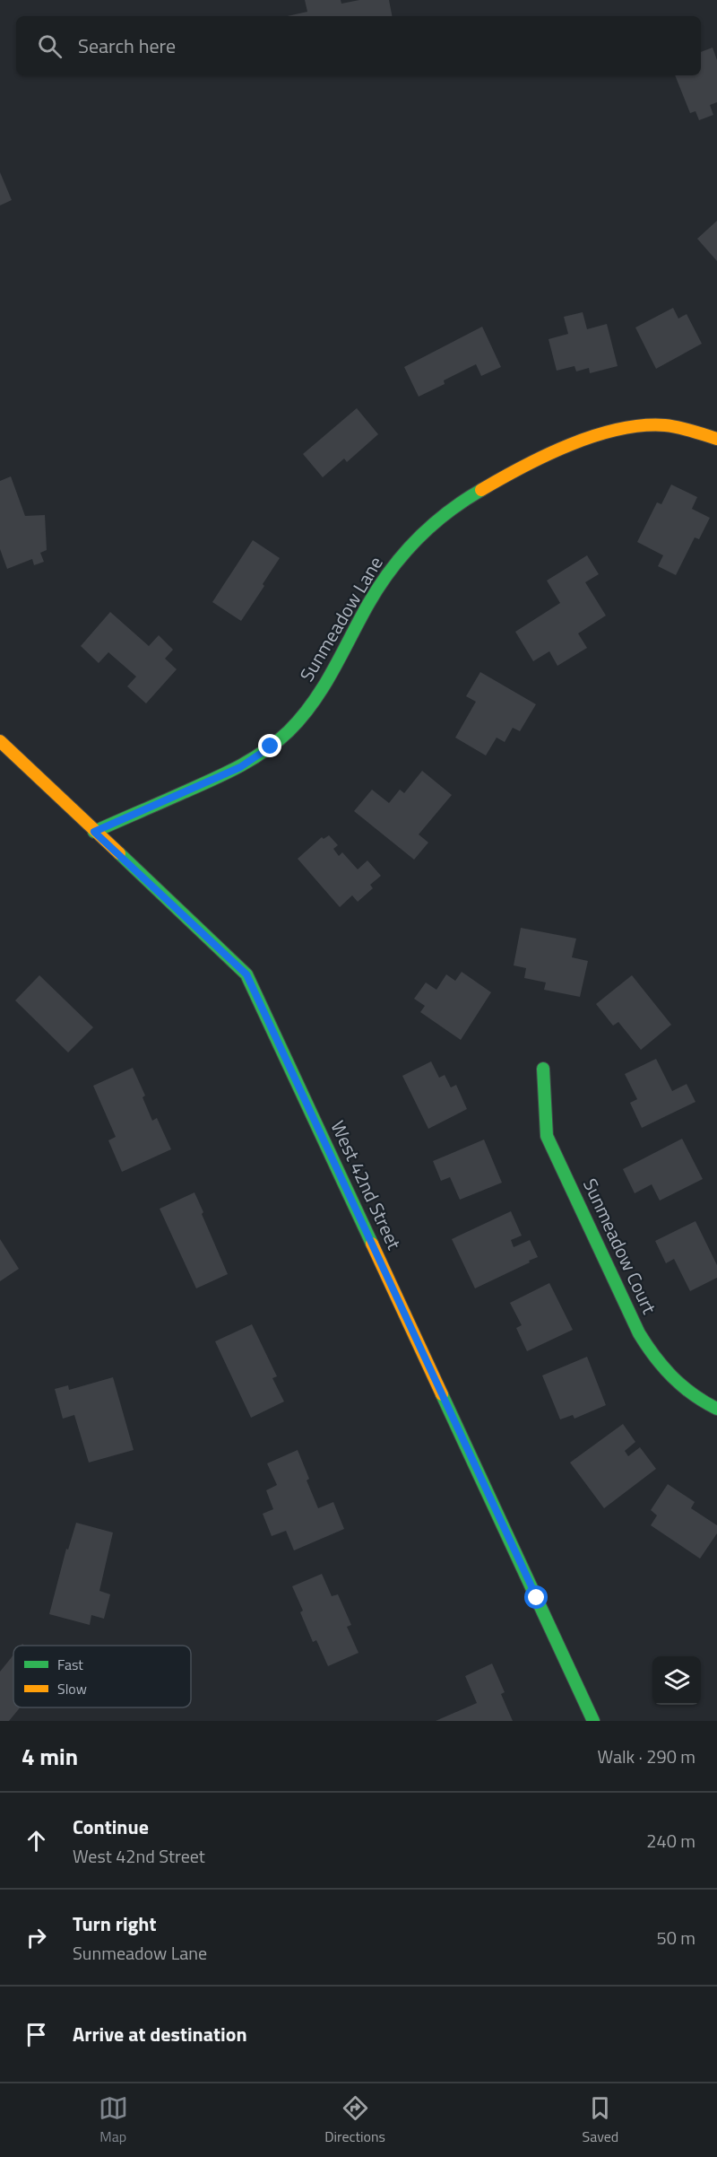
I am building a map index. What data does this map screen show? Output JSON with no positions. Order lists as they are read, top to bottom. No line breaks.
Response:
{"streets":{"street":["Sunmeadow Lane","West 42nd Street","Sunmeadow Court"]},"crossings":[["Sunmeadow Lane","West 42nd Street"]],"legend":["Fast","Slow"],"page":{"search":"Search here","heading":["4 min","Walk · 290 m"],"list":[["Continue","West 42nd Street","240 m"],["Turn right","Sunmeadow Lane","50 m"],"Arrive at destination"],"nav":["Map","Directions","Saved"]}}
